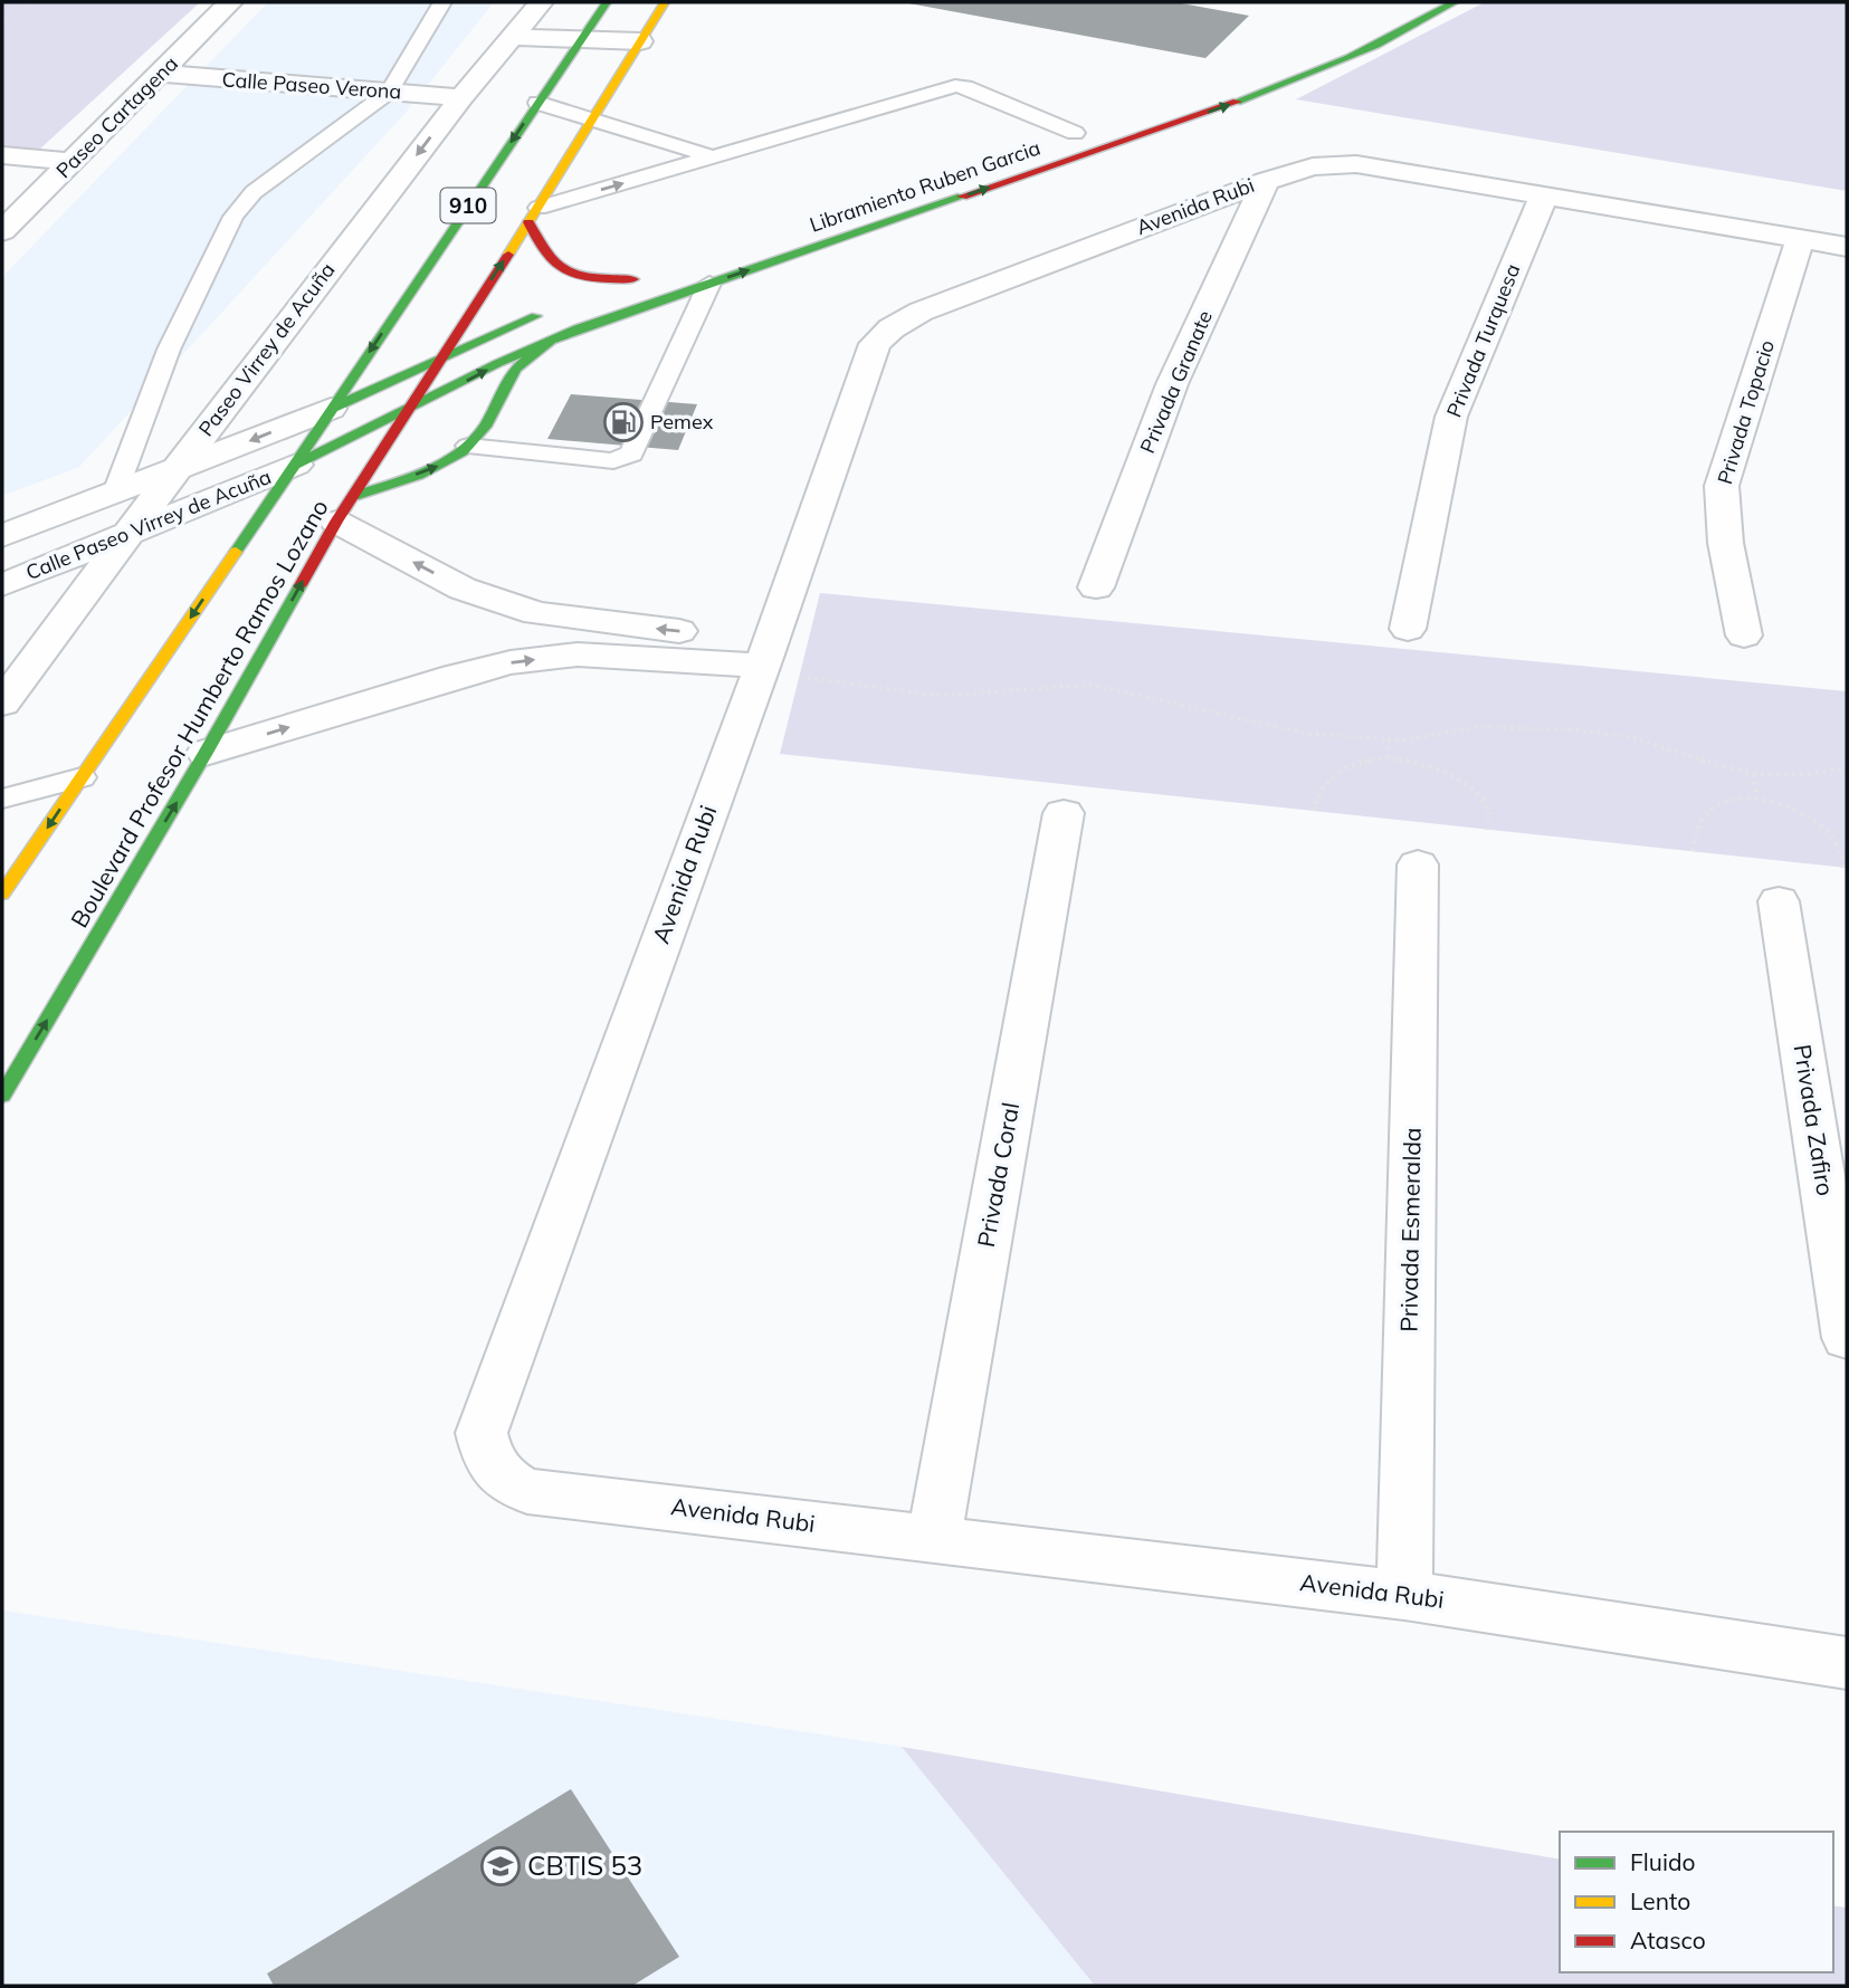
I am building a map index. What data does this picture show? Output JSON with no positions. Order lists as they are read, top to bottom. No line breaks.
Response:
{"streets":{"main road":["Libramiento Ruben Garcia","910","Boulevard Profesor Humberto Ramos Lozano"],"street":["Calle Paseo Verona","Paseo Cartagena","Avenida Rubi","Privada Turquesa","Paseo Virrey de Acuña","Privada Granate","Privada Topacio","Calle Paseo Virrey de Acuña","Privada Zafiro","Privada Coral","Privada Esmeralda"]},"crossings":[["Calle Paseo Verona","Paseo Cartagena"],["Calle Paseo Verona","Paseo Virrey de Acuña"],["Libramiento Ruben Garcia","Calle Paseo Virrey de Acuña"],["Libramiento Ruben Garcia","Boulevard Profesor Humberto Ramos Lozano"],["910","Calle Paseo Virrey de Acuña"],["910","Boulevard Profesor Humberto Ramos Lozano"],["Avenida Rubi","Privada Turquesa"],["Avenida Rubi","Privada Granate"],["Avenida Rubi","Privada Topacio"],["Avenida Rubi","Privada Coral"],["Avenida Rubi","Privada Esmeralda"],["Paseo Virrey de Acuña","Calle Paseo Virrey de Acuña"],["Calle Paseo Virrey de Acuña","Boulevard Profesor Humberto Ramos Lozano"]],"one_way":["Libramiento Ruben Garcia","Paseo Virrey de Acuña"],"places":{"fuel station":["Pemex"],"school or university":["CBTIS 53"]},"legend":["Fluido","Lento","Atasco"]}
